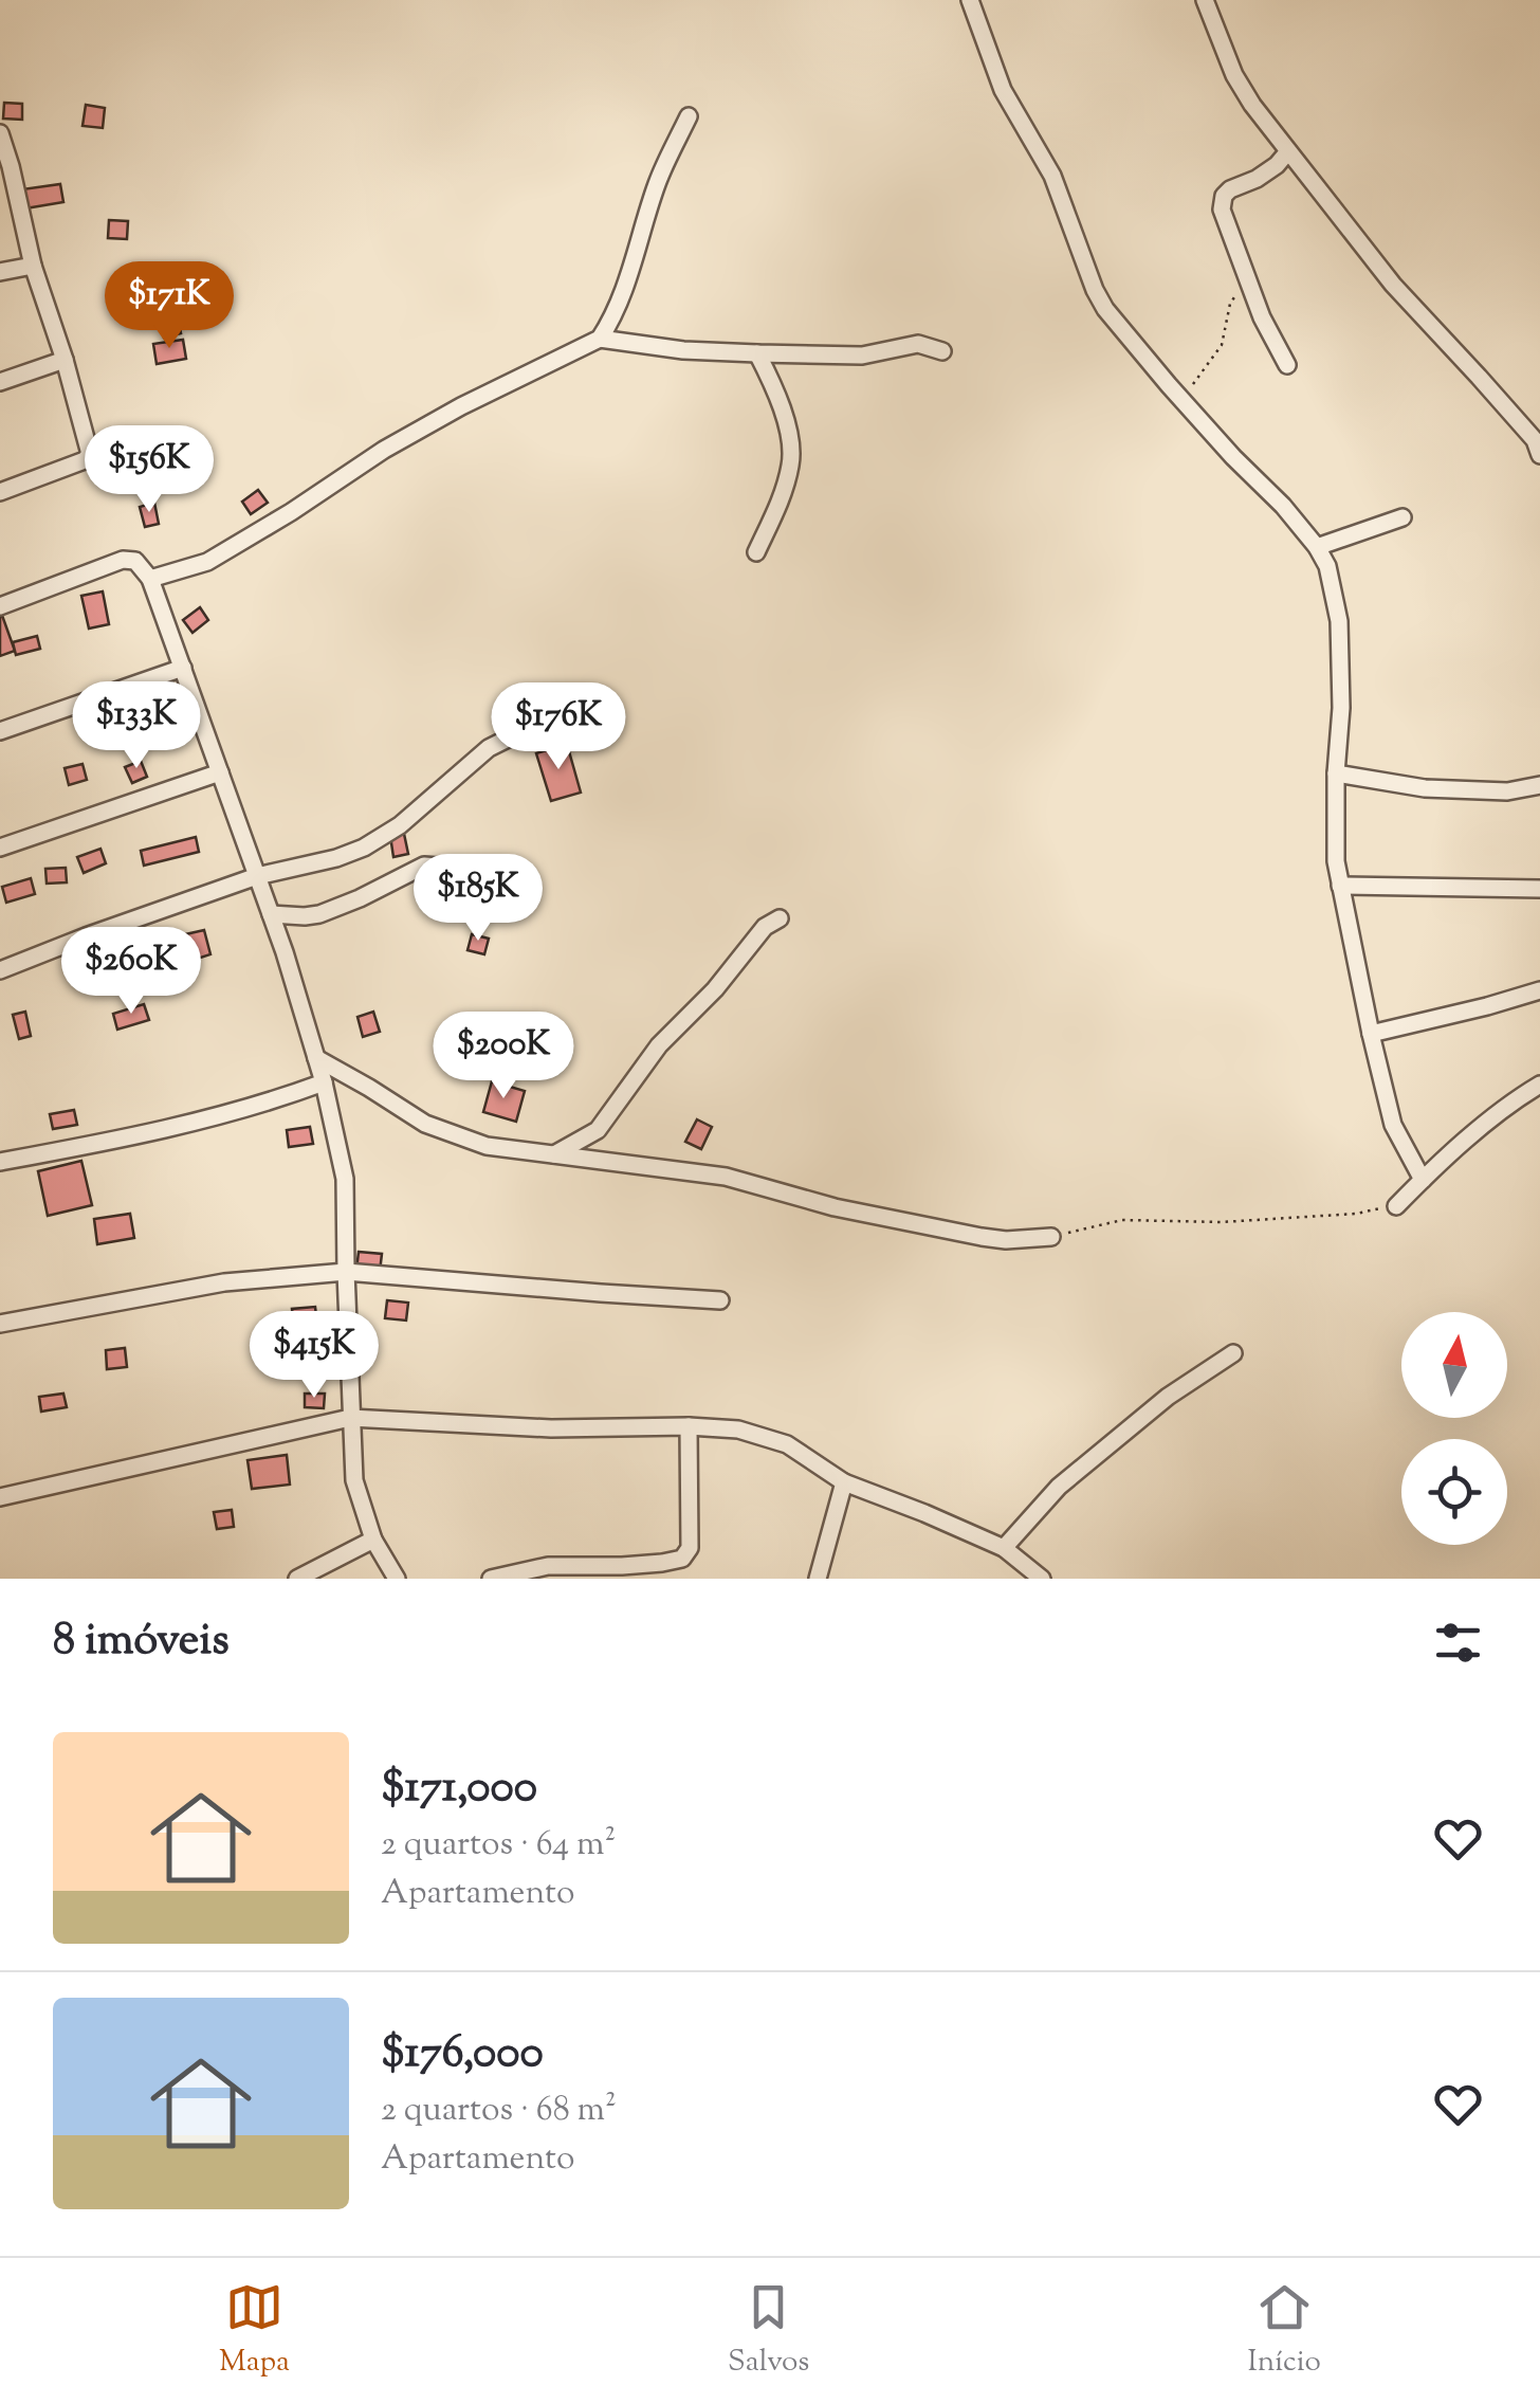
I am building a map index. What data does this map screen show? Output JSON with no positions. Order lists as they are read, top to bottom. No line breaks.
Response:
{"north":"top","page":{"price":["$171K","$156K","$133K","$176K","$185K","$260K","$200K","$415K"],"heading":"8 imóveis","list":[{"name":"$171,000","note":"2 quartos · 64 m² · Apartamento"},{"name":"$176,000","note":"2 quartos · 68 m² · Apartamento"}],"tabs":["Mapa","Salvos","Início"]}}
